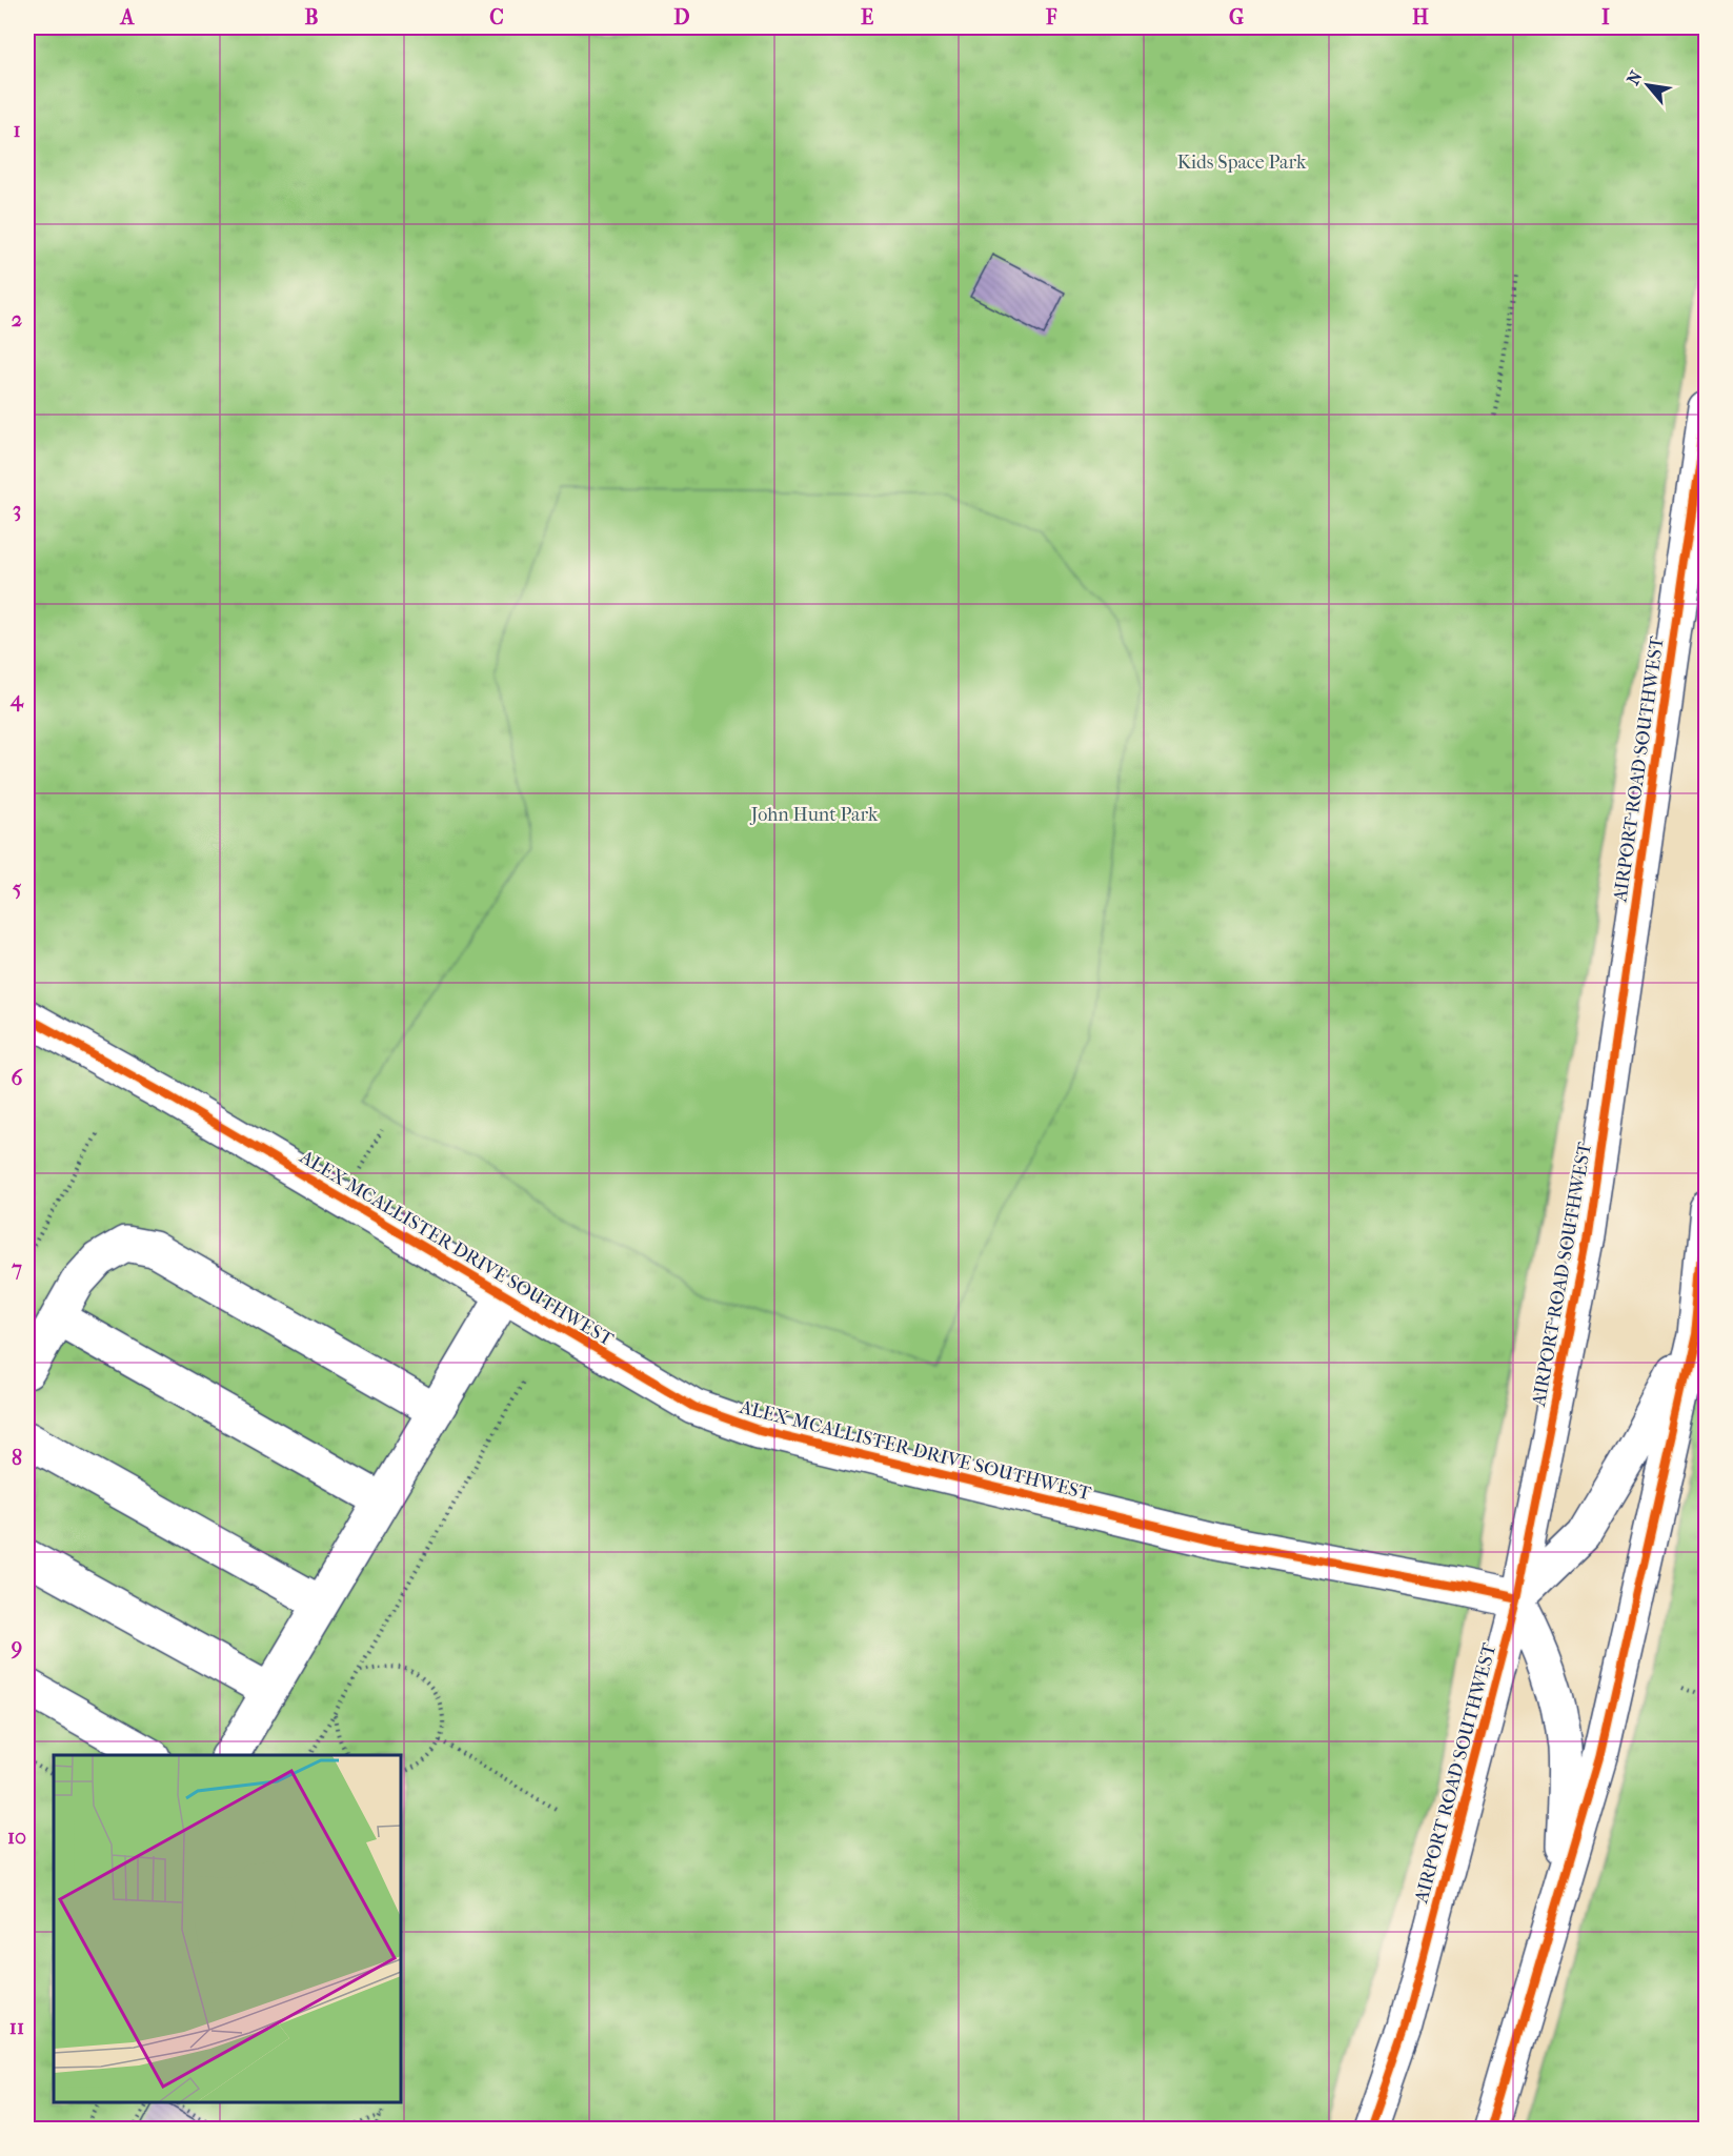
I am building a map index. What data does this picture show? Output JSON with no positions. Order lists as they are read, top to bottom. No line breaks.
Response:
{"streets":{"street":["AIRPORT ROAD SOUTHWEST","ALEX MCALLISTER DRIVE SOUTHWEST"]},"crossings":[["AIRPORT ROAD SOUTHWEST","ALEX MCALLISTER DRIVE SOUTHWEST"]],"parks":["Kids Space Park","John Hunt Park"],"north":"top left","grid":{"columns":["A","B","C","D","E","F","G","H","I"],"rows":["1","2","3","4","5","6","7","8","9","10","11"]}}
